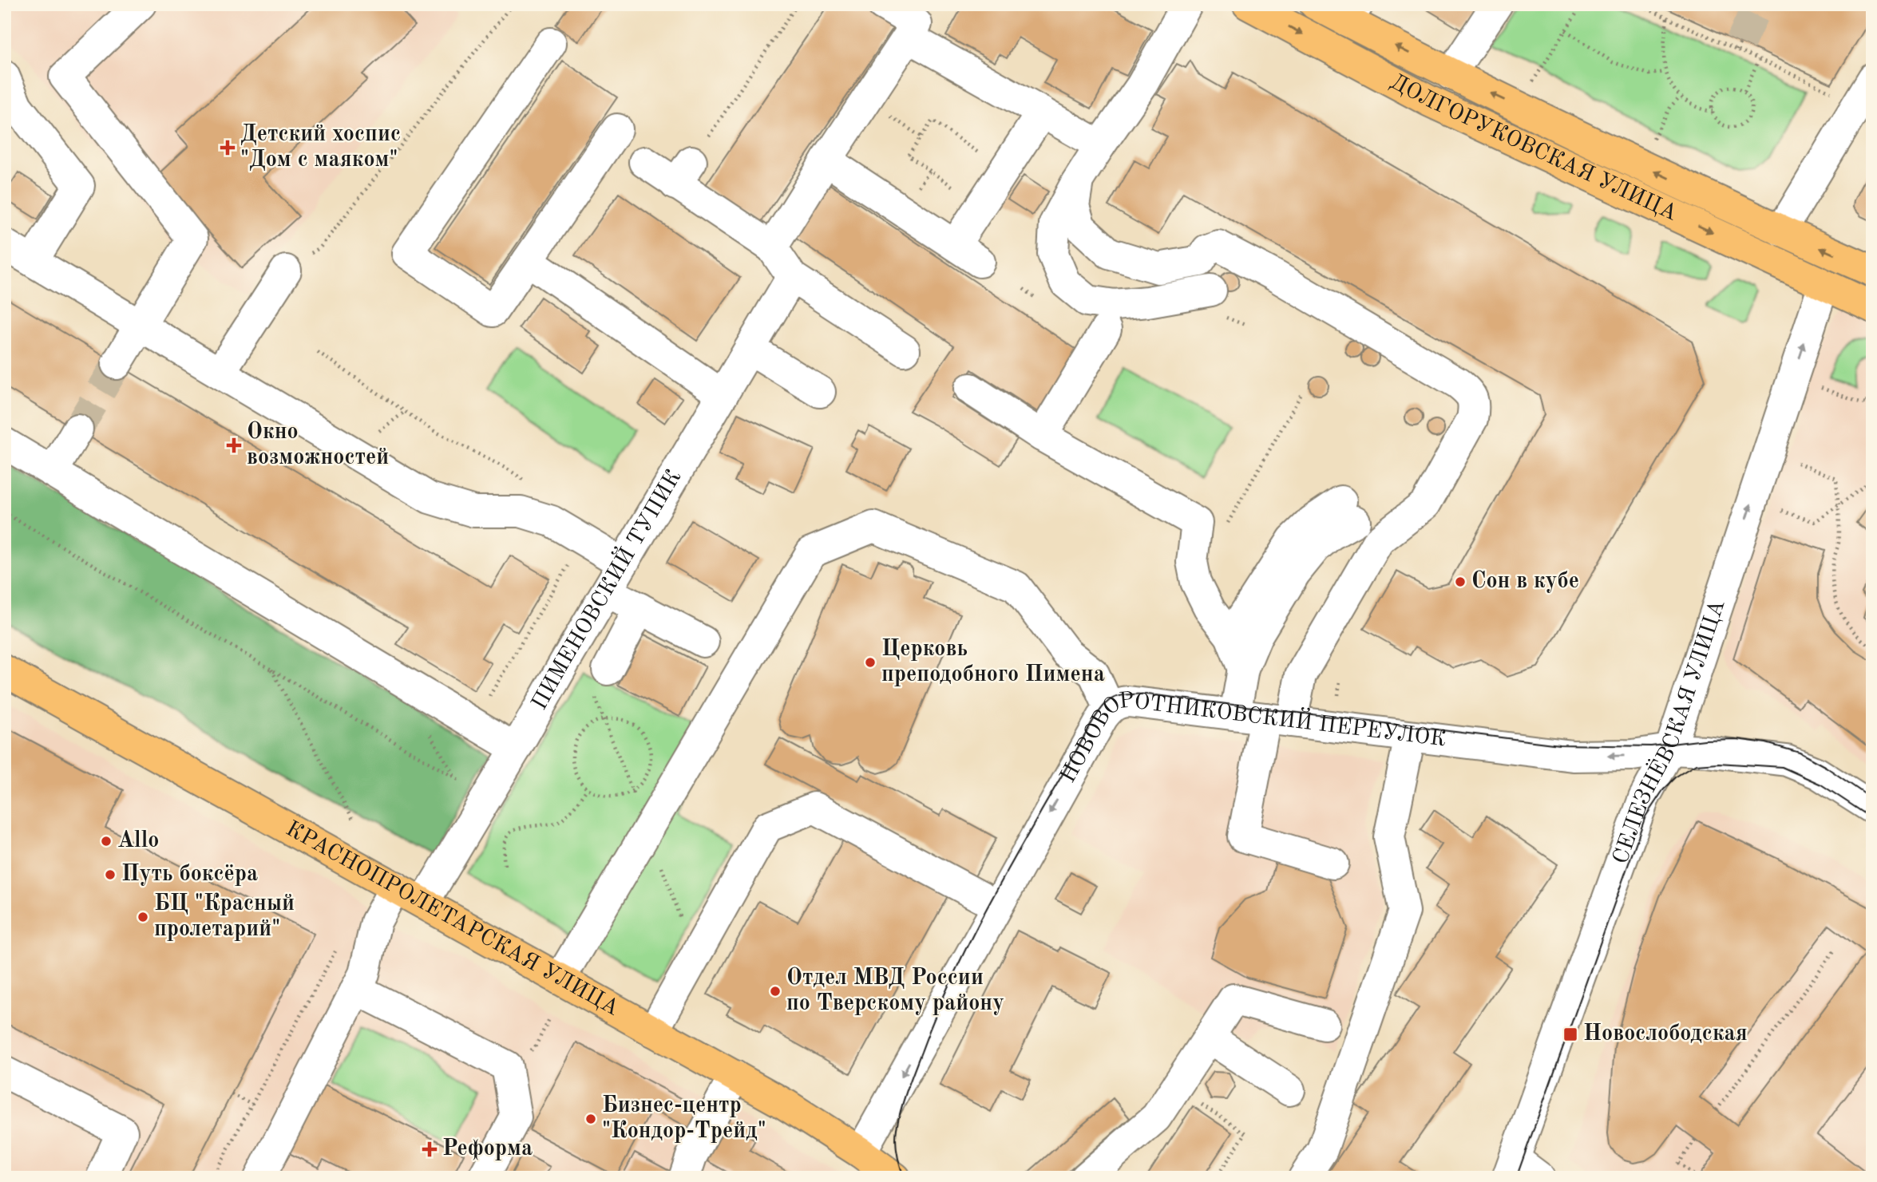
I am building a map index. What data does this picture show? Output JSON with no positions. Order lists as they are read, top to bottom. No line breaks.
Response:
{"streets":{"main road":["ДОЛГОРУКОВСКАЯ УЛИЦА","КРАСНОПРОЛЕТАРСКАЯ УЛИЦА"],"street":["ПИМЕНОВСКИЙ ТУПИК","СЕЛЕЗНЁВСКАЯ УЛИЦА","НОВОВОРОТНИКОВСКИЙ ПЕРЕУЛОК"]},"crossings":[["ДОЛГОРУКОВСКАЯ УЛИЦА","СЕЛЕЗНЁВСКАЯ УЛИЦА"],["ПИМЕНОВСКИЙ ТУПИК","КРАСНОПРОЛЕТАРСКАЯ УЛИЦА"],["СЕЛЕЗНЁВСКАЯ УЛИЦА","НОВОВОРОТНИКОВСКИЙ ПЕРЕУЛОК"],["НОВОВОРОТНИКОВСКИЙ ПЕРЕУЛОК","КРАСНОПРОЛЕТАРСКАЯ УЛИЦА"]],"one_way":["СЕЛЕЗНЁВСКАЯ УЛИЦА","НОВОВОРОТНИКОВСКИЙ ПЕРЕУЛОК"],"places":{"health":["Детский хоспис \"Дом с маяком\"","Окно возможностей","Реформа"],"other":["Сон в кубе","Церковь преподобного Пимена","Allo","Путь боксёра","БЦ \"Красный пролетарий\"","Отдел МВД России по Тверскому району","Бизнес-центр \"Кондор-Трейд\""],"transit":["Новослободская"]}}
